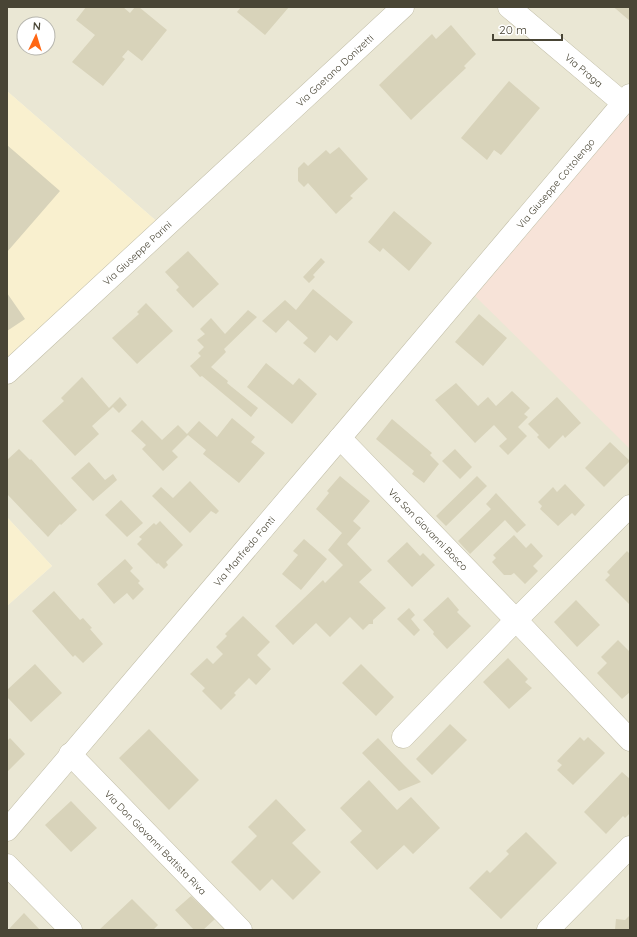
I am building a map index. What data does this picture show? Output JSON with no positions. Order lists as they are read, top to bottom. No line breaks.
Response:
{"streets":{"street":["Via Gaetano Donizetti","Via Praga","Via Giuseppe Cottolengo","Via Giuseppe Parini","Via San Giovanni Bosco","Via Manfredo Fanti","Via Don Giovanni Battista Riva"]},"crossings":[["Via Gaetano Donizetti","Via Giuseppe Parini"],["Via Praga","Via Giuseppe Cottolengo"],["Via Giuseppe Cottolengo","Via Manfredo Fanti"],["Via San Giovanni Bosco","Via Manfredo Fanti"],["Via Manfredo Fanti","Via Don Giovanni Battista Riva"]],"scale_bar":"20 m","north":"top"}
